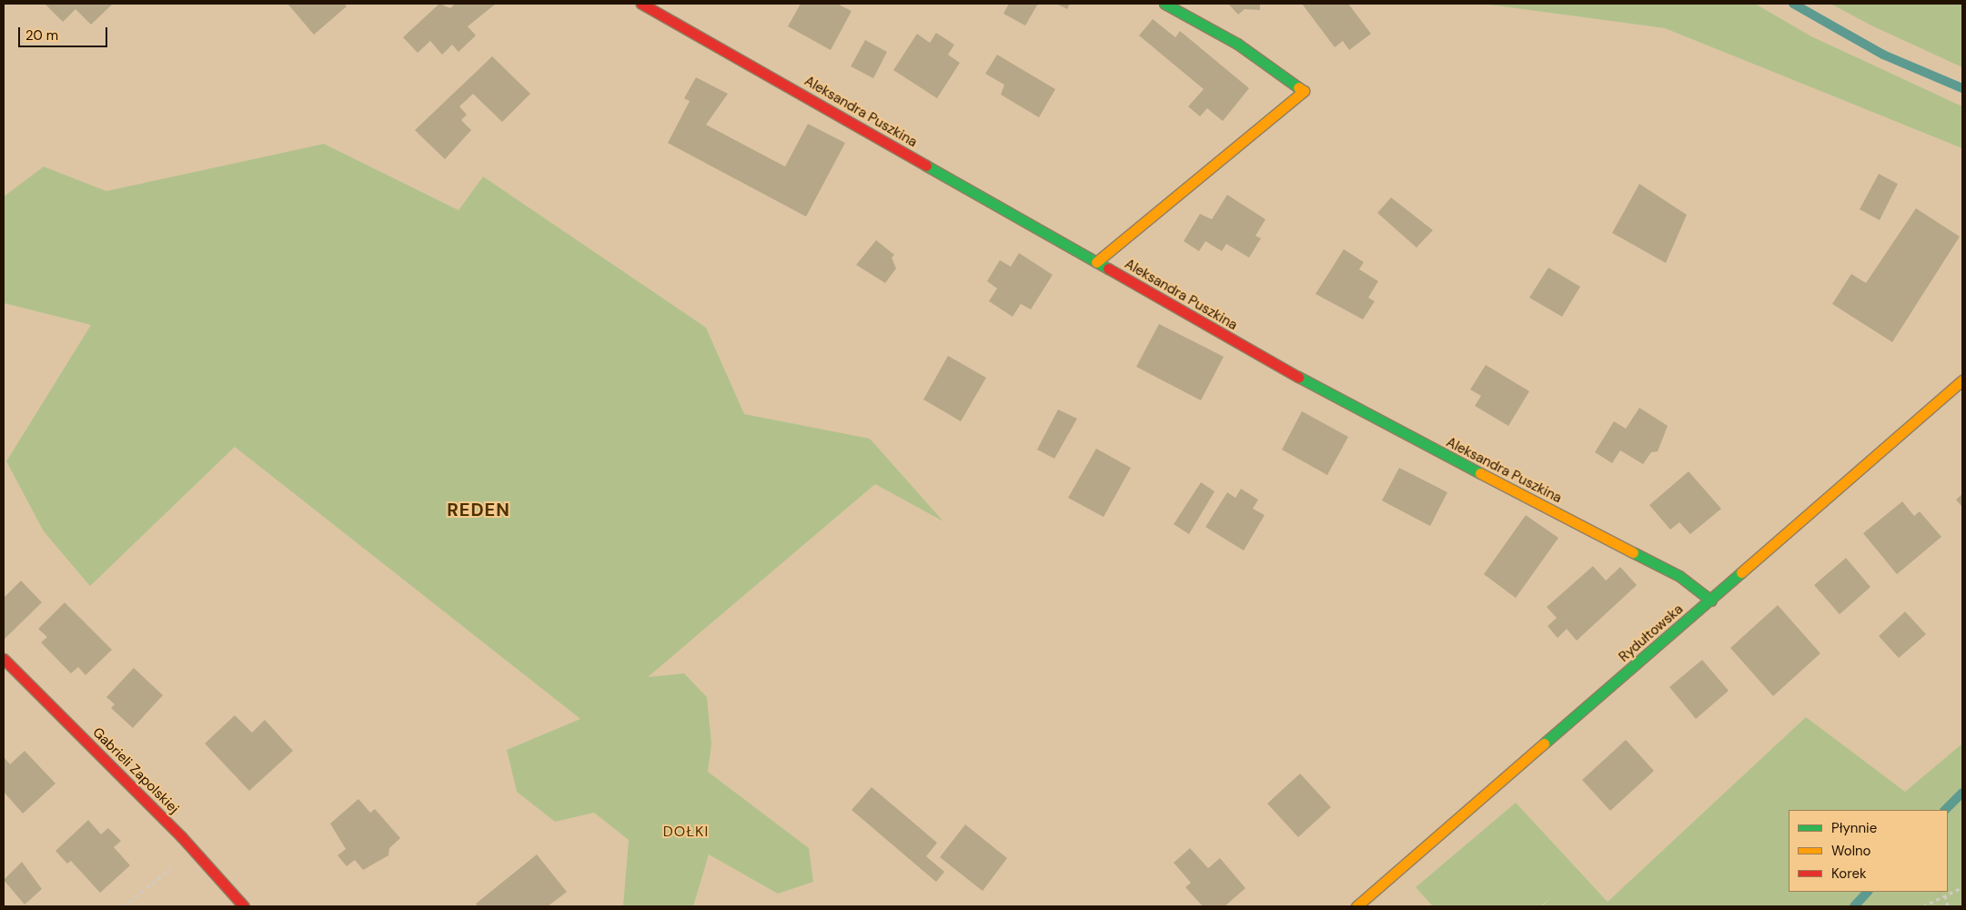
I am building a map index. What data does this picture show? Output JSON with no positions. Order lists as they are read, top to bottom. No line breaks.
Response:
{"streets":{"street":["Aleksandra Puszkina","Rydułtowska","Gabrieli Zapolskiej"]},"crossings":[["Aleksandra Puszkina","Rydułtowska"]],"districts":["REDEN","DOŁKI"],"legend":["Płynnie","Wolno","Korek"],"scale_bar":"20 m"}
